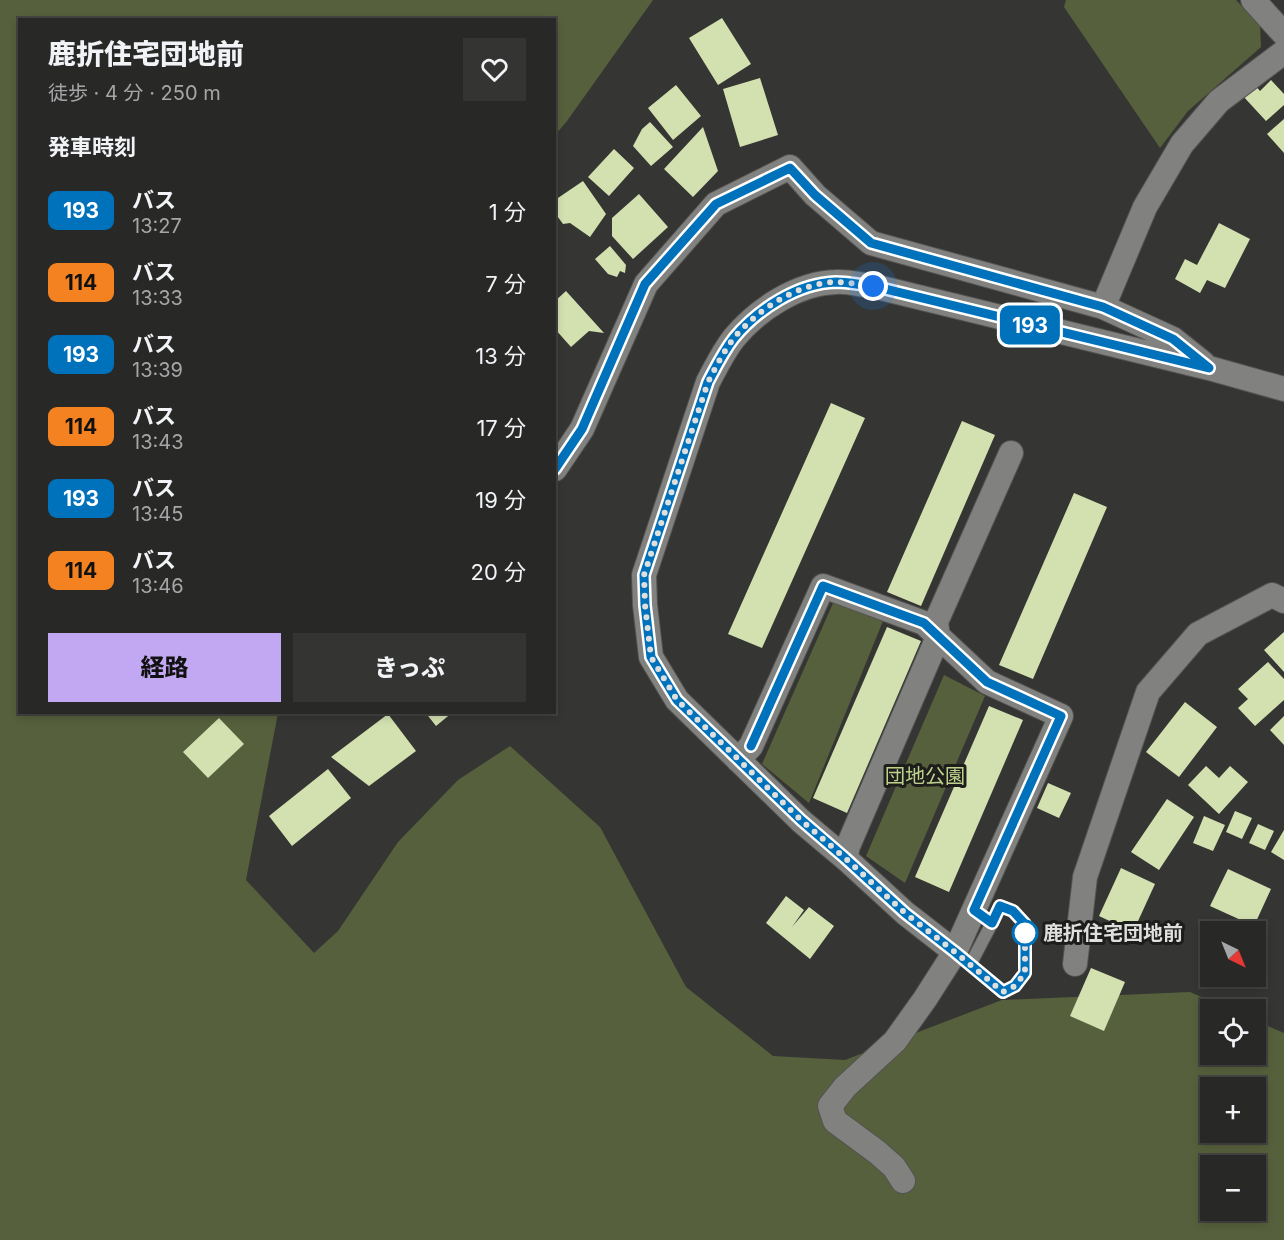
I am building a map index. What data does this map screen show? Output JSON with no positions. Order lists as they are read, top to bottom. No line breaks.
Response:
{"parks":["団地公園"],"places":["鹿折住宅団地前"],"lines":["bus line 193"],"north":"bottom right","page":{"on_map":"193","heading":[["鹿折住宅団地前","徒歩 · 4 分 · 250 m"],"発車時刻"],"list":[{"mark":"193","name":"バス","note":"13:27","value":"1 分"},{"mark":"114","name":"バス","note":"13:33","value":"7 分"},{"mark":"193","name":"バス","note":"13:39","value":"13 分"},{"mark":"114","name":"バス","note":"13:43","value":"17 分"},{"mark":"193","name":"バス","note":"13:45","value":"19 分"},{"mark":"114","name":"バス","note":"13:46","value":"20 分"}],"buttons":["経路","きっぷ"],"map_buttons":["+","−"]}}
